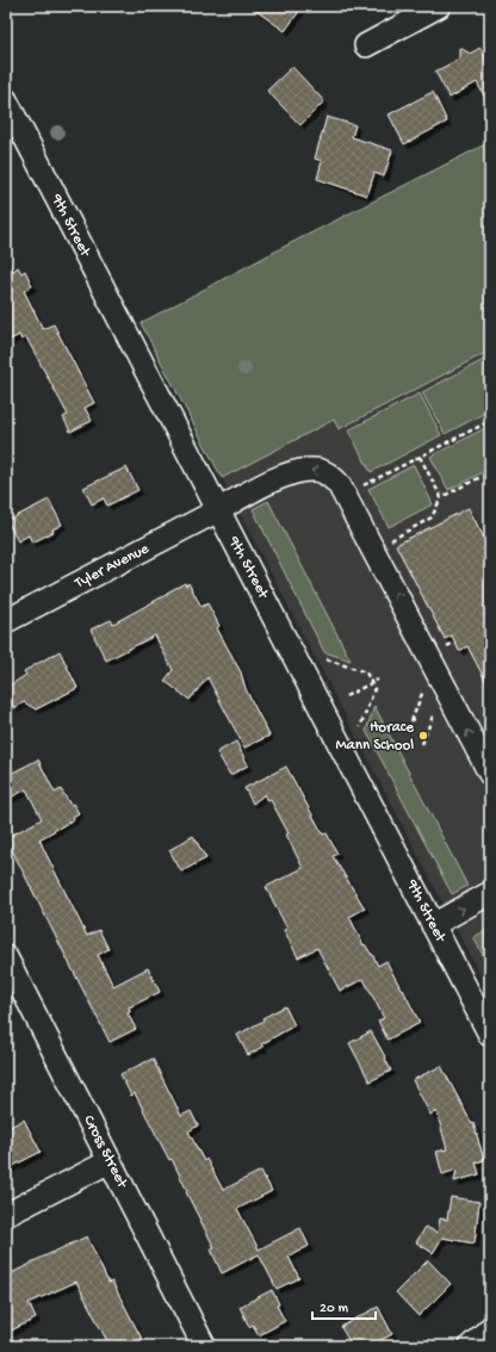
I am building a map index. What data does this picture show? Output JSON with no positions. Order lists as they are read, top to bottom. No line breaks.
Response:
{"streets":{"street":["9th Street","Tyler Avenue","Cross Street"]},"crossings":[["9th Street","Tyler Avenue"]],"one_way":["Tyler Avenue"],"places":["Horace Mann School"],"scale_bar":"20 m"}
